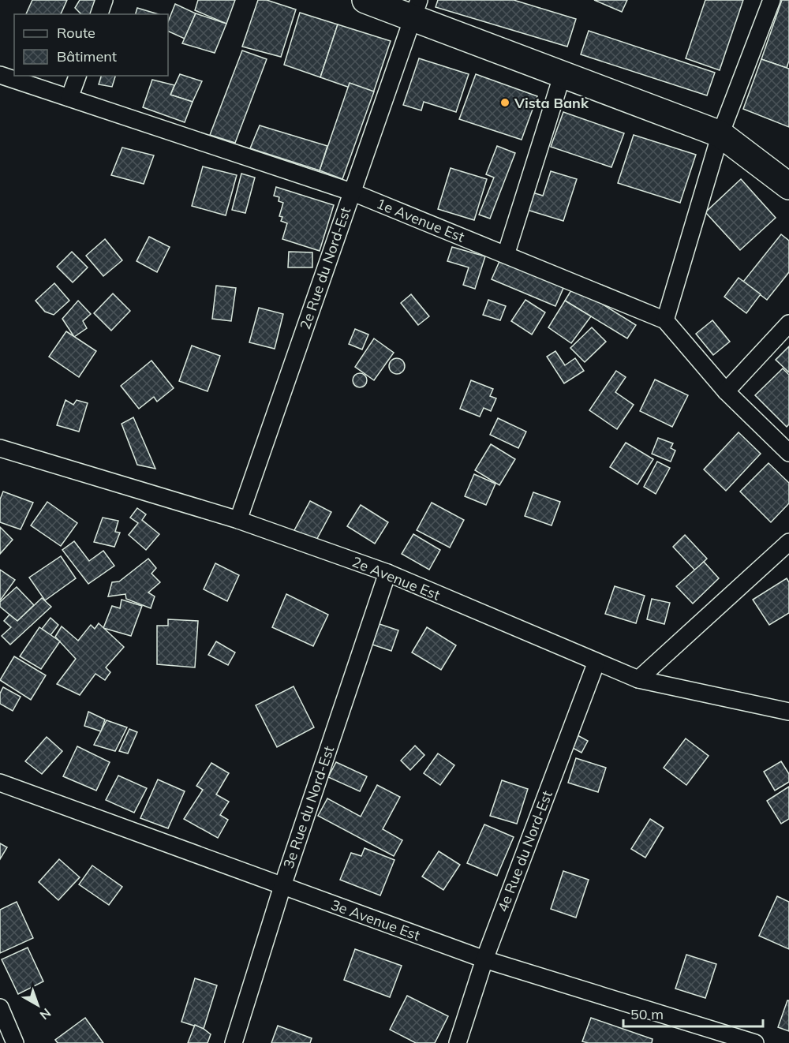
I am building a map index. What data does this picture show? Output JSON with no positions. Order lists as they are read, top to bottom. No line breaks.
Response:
{"streets":{"street":["1e Avenue Est","2e Rue du Nord-Est","2e Avenue Est","3e Rue du Nord-Est","4e Rue du Nord-Est","3e Avenue Est"]},"crossings":[["1e Avenue Est","2e Rue du Nord-Est"],["2e Rue du Nord-Est","2e Avenue Est"],["2e Avenue Est","3e Rue du Nord-Est"],["2e Avenue Est","4e Rue du Nord-Est"],["3e Rue du Nord-Est","3e Avenue Est"],["4e Rue du Nord-Est","3e Avenue Est"]],"places":["Vista Bank"],"legend":["Route","Bâtiment"],"scale_bar":"50 m","north":"bottom right"}
